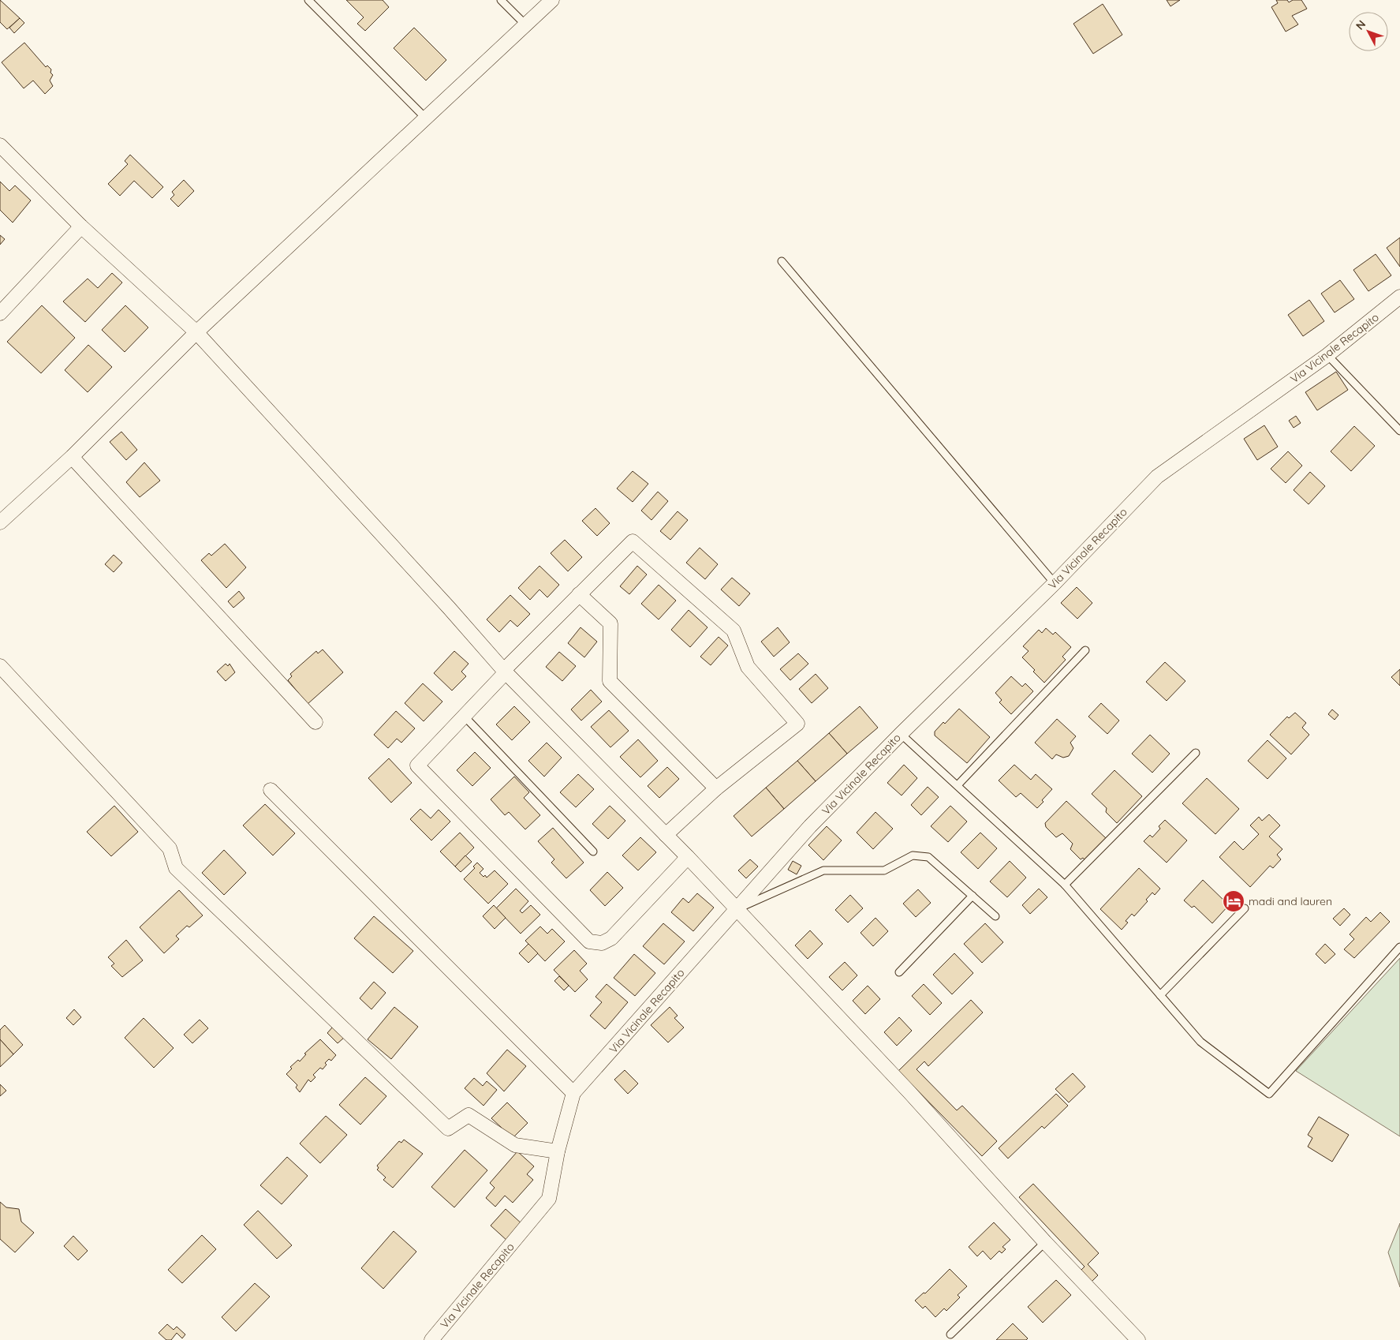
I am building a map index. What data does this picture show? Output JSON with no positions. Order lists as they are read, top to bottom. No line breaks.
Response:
{"streets":{"street":["Via Vicinale Recapito"]},"places":{"hotel":["madi and lauren"]},"north":"top left"}
